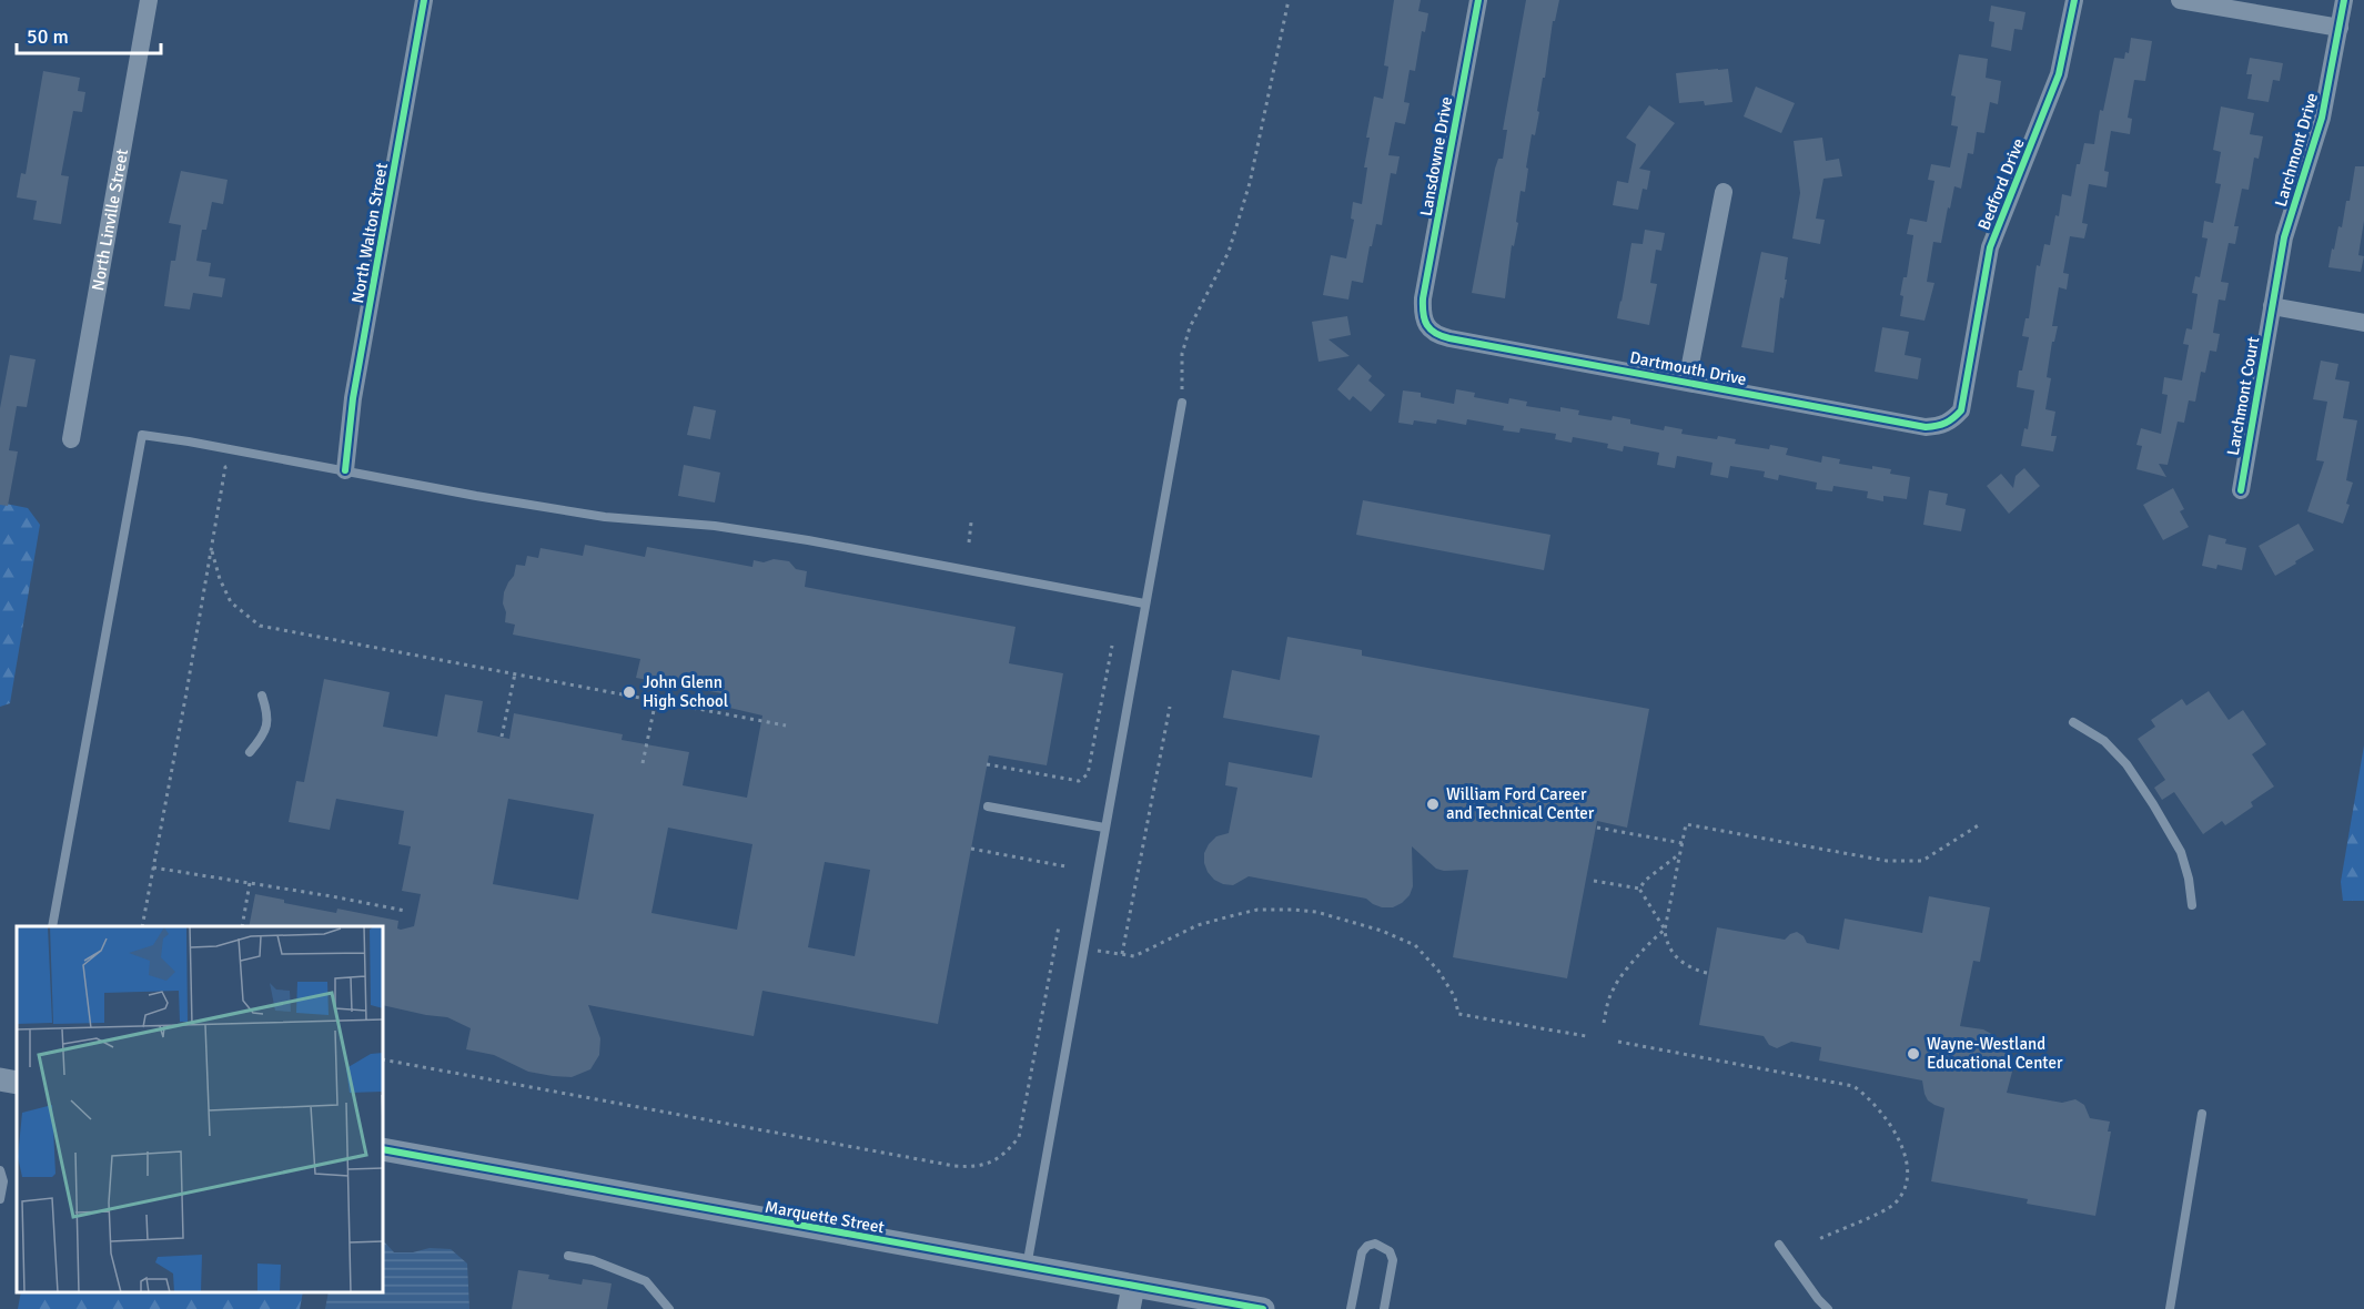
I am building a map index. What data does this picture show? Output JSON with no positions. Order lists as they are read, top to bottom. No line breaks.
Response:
{"streets":{"street":["Larchmont Drive","Lansdowne Drive","Bedford Drive","North Linville Street","North Walton Street","Dartmouth Drive","Larchmont Court","Marquette Street"]},"crossings":[["Larchmont Drive","Larchmont Court"],["Lansdowne Drive","Dartmouth Drive"],["Bedford Drive","Dartmouth Drive"]],"places":["John Glenn High School","William Ford Career and Technical Center","Wayne-Westland Educational Center"],"scale_bar":"50 m"}
